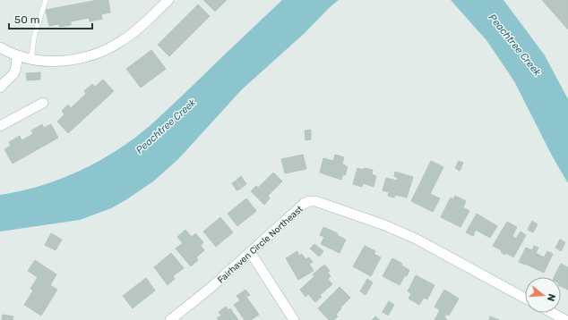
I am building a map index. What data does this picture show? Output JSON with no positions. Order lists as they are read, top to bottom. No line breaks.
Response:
{"streets":{"street":["Fairhaven Circle Northeast"]},"water":["Peachtree Creek"],"scale_bar":"50 m","north":"right"}
